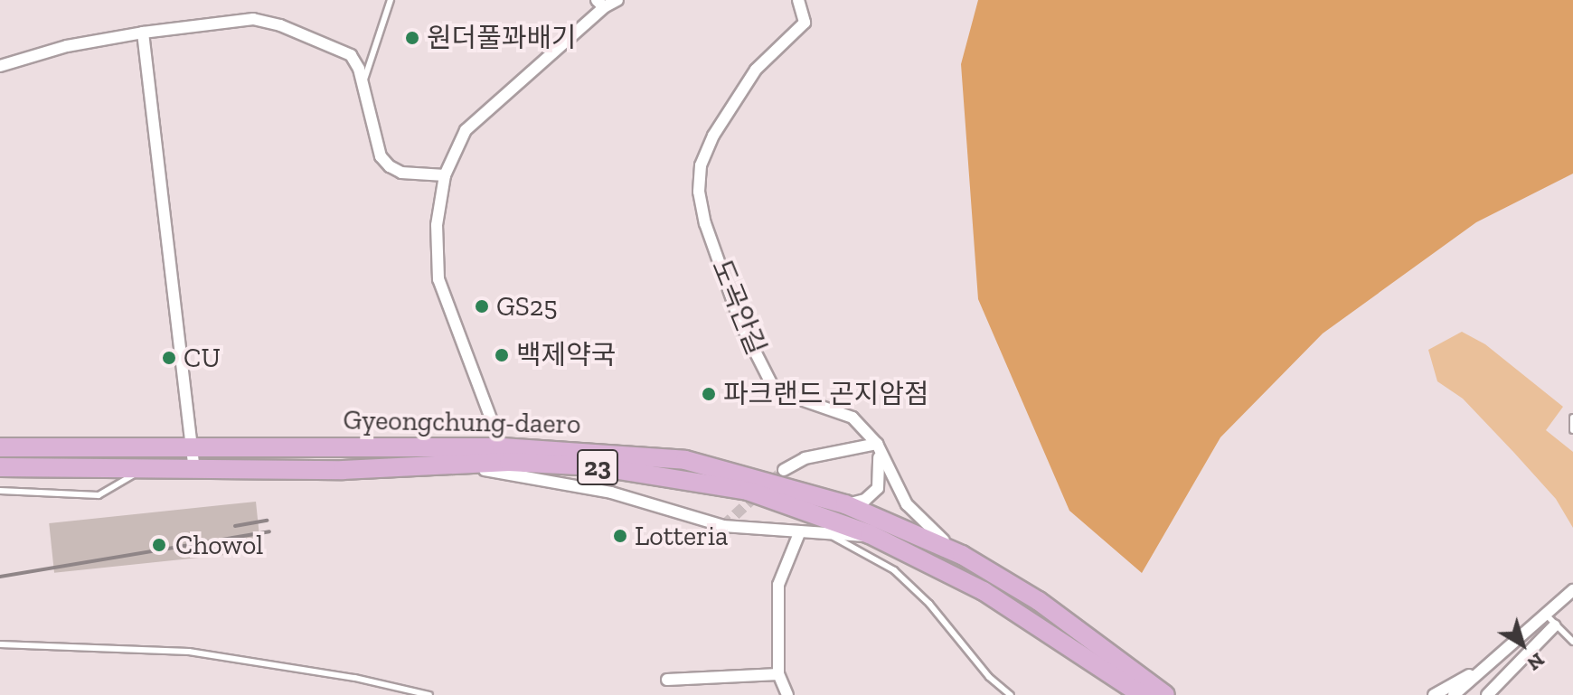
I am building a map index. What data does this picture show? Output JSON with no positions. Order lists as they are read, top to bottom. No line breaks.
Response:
{"streets":{"main road":["Gyeongchung-daero","23"],"street":["도곡안길"]},"crossings":[["도곡안길","Gyeongchung-daero"]],"places":["원더풀꽈배기","GS25","백제약국","CU","파크랜드 곤지암점","Lotteria","Chowol"],"north":"bottom right"}
